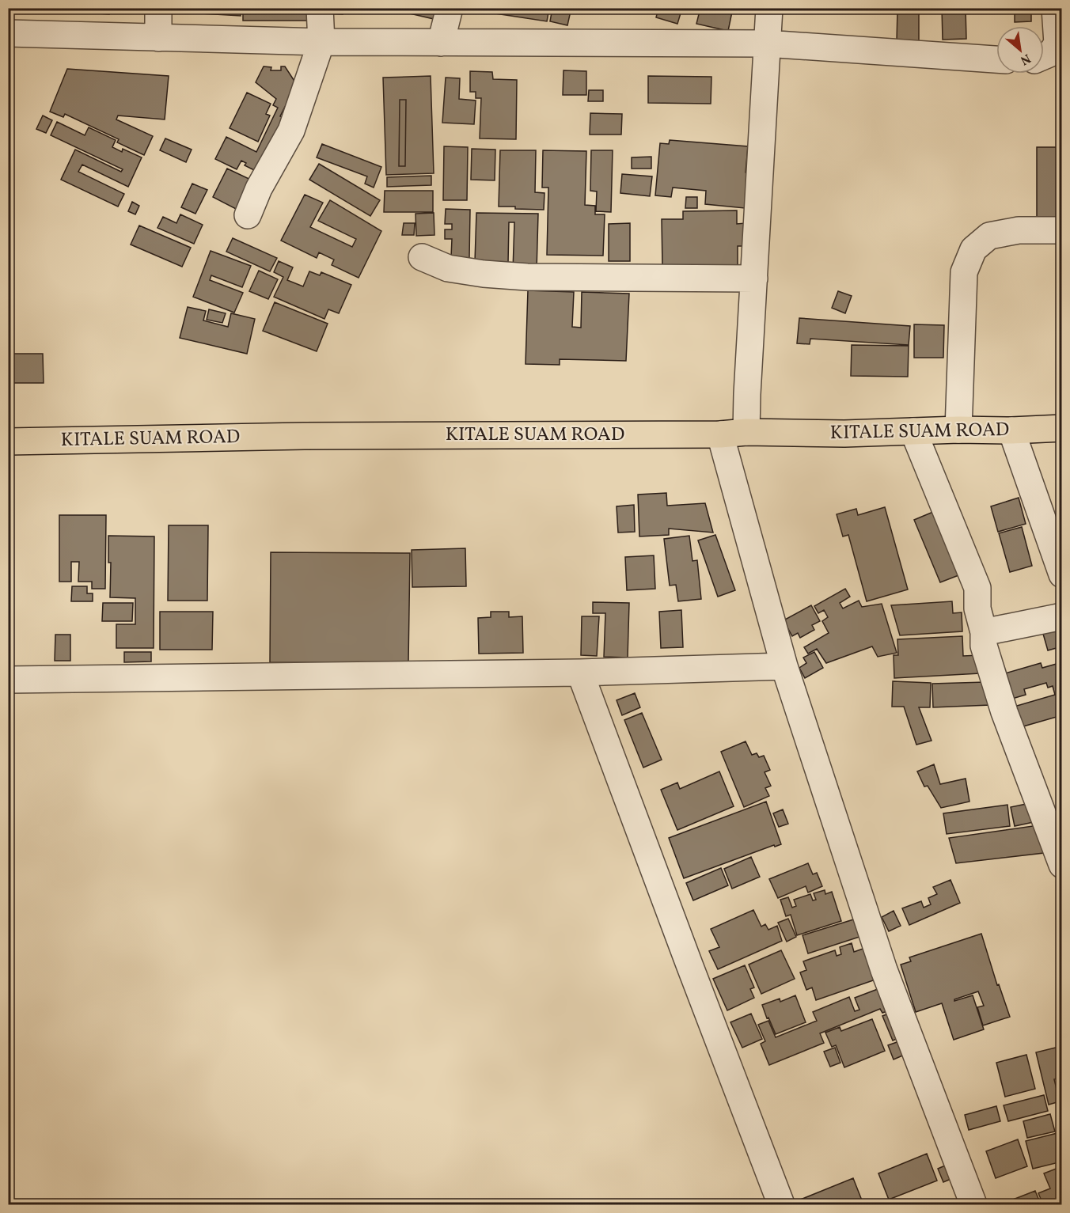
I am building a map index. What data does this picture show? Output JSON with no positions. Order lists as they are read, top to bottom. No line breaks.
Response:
{"streets":{"highway":["KITALE SUAM ROAD"]},"north":"bottom right"}
